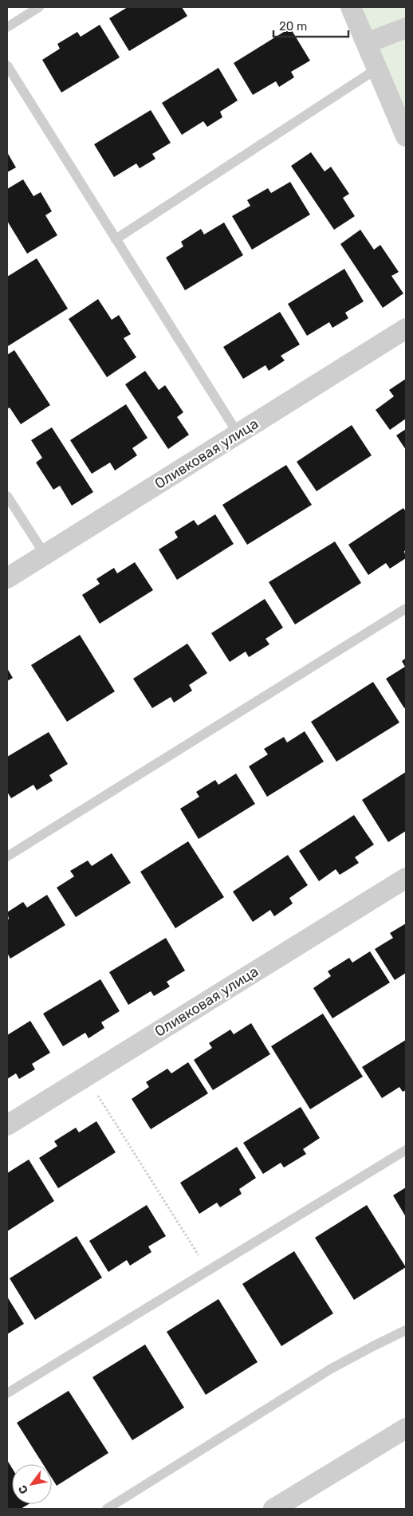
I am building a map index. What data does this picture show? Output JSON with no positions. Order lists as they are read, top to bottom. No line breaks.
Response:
{"streets":{"street":["Оливковая улица"]},"scale_bar":"20 m","north":"bottom left"}
